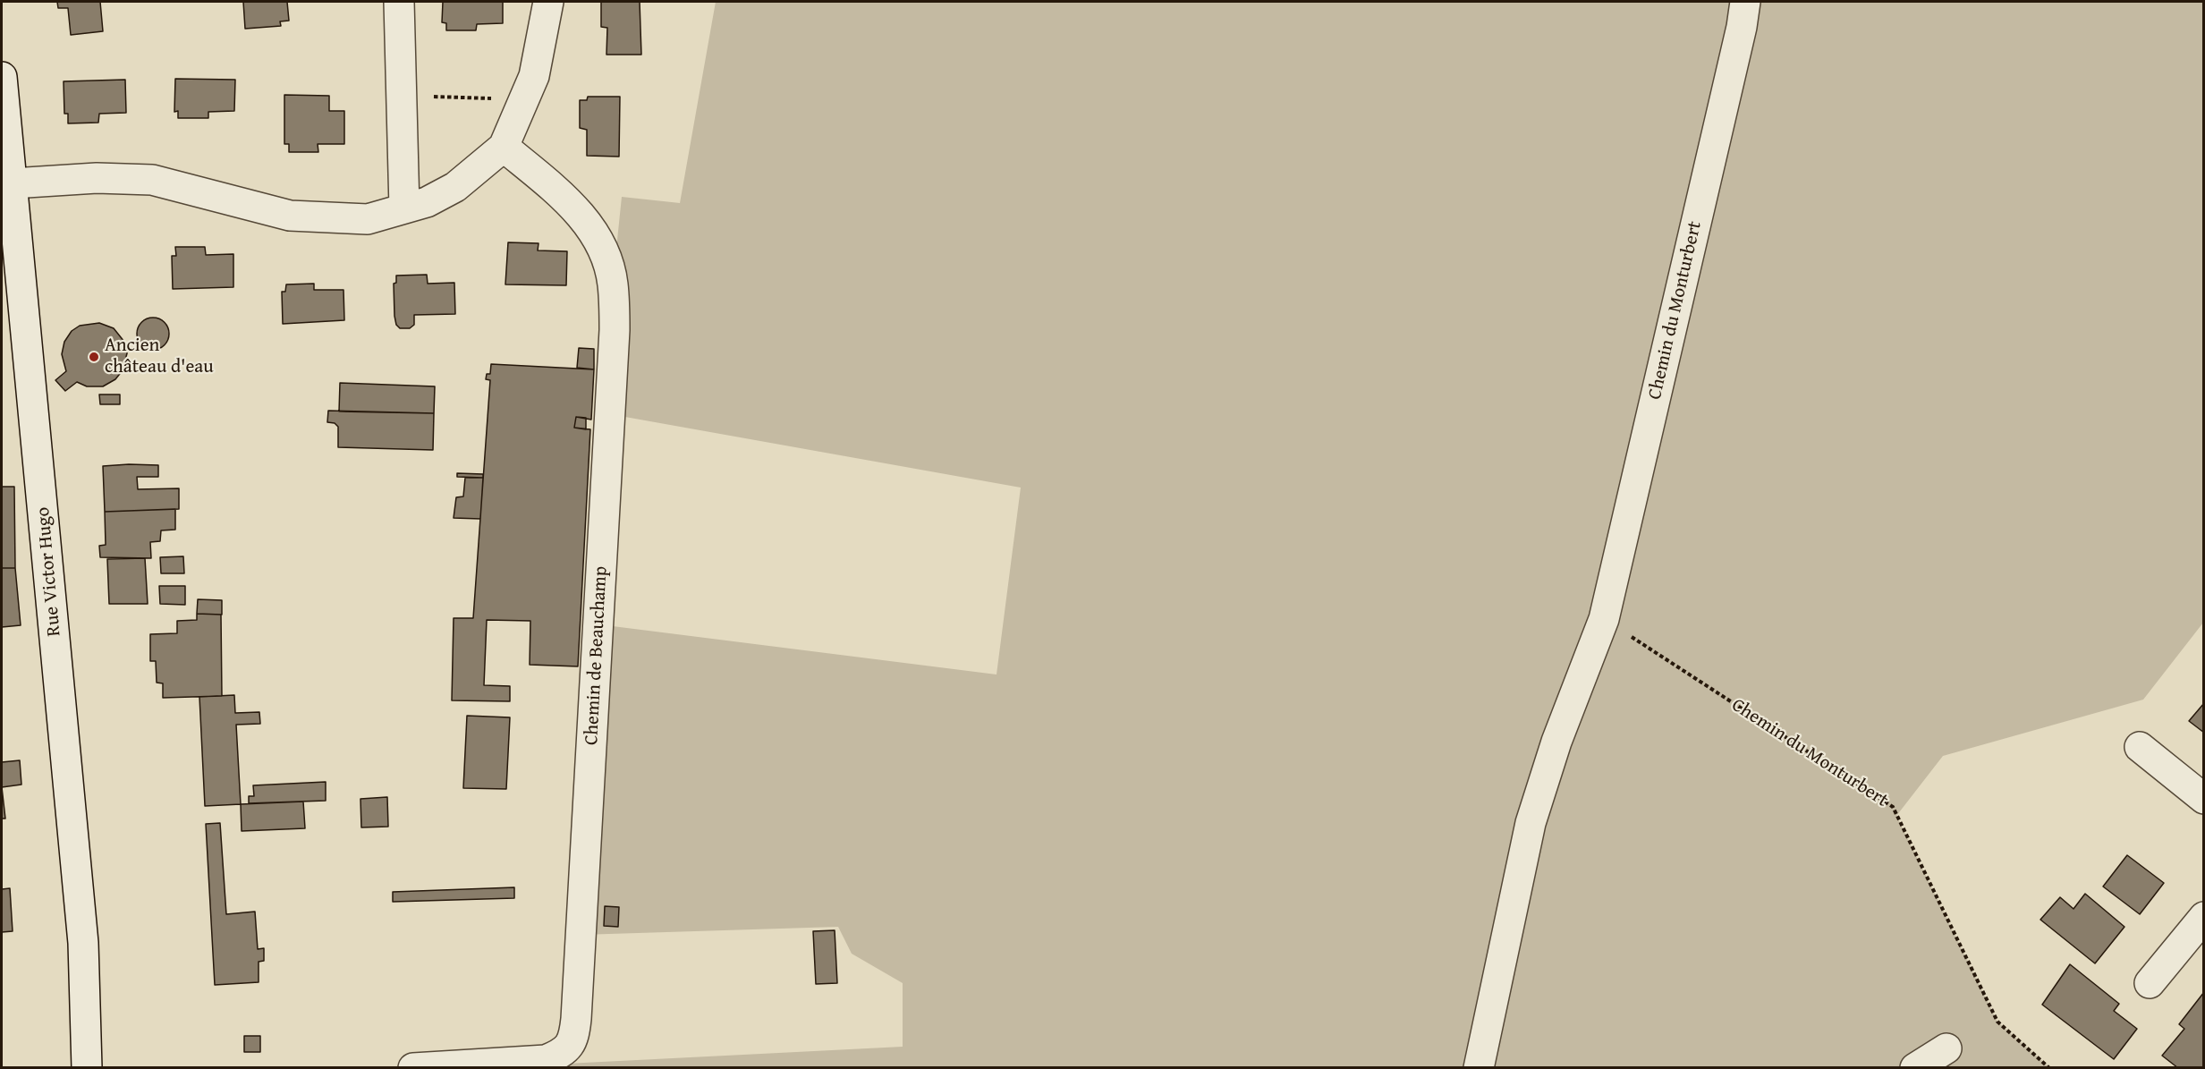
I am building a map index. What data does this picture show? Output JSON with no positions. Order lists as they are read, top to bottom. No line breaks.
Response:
{"streets":{"street":["Chemin du Monturbert","Rue Victor Hugo","Chemin de Beauchamp"]},"places":["Ancien château d'eau"]}
